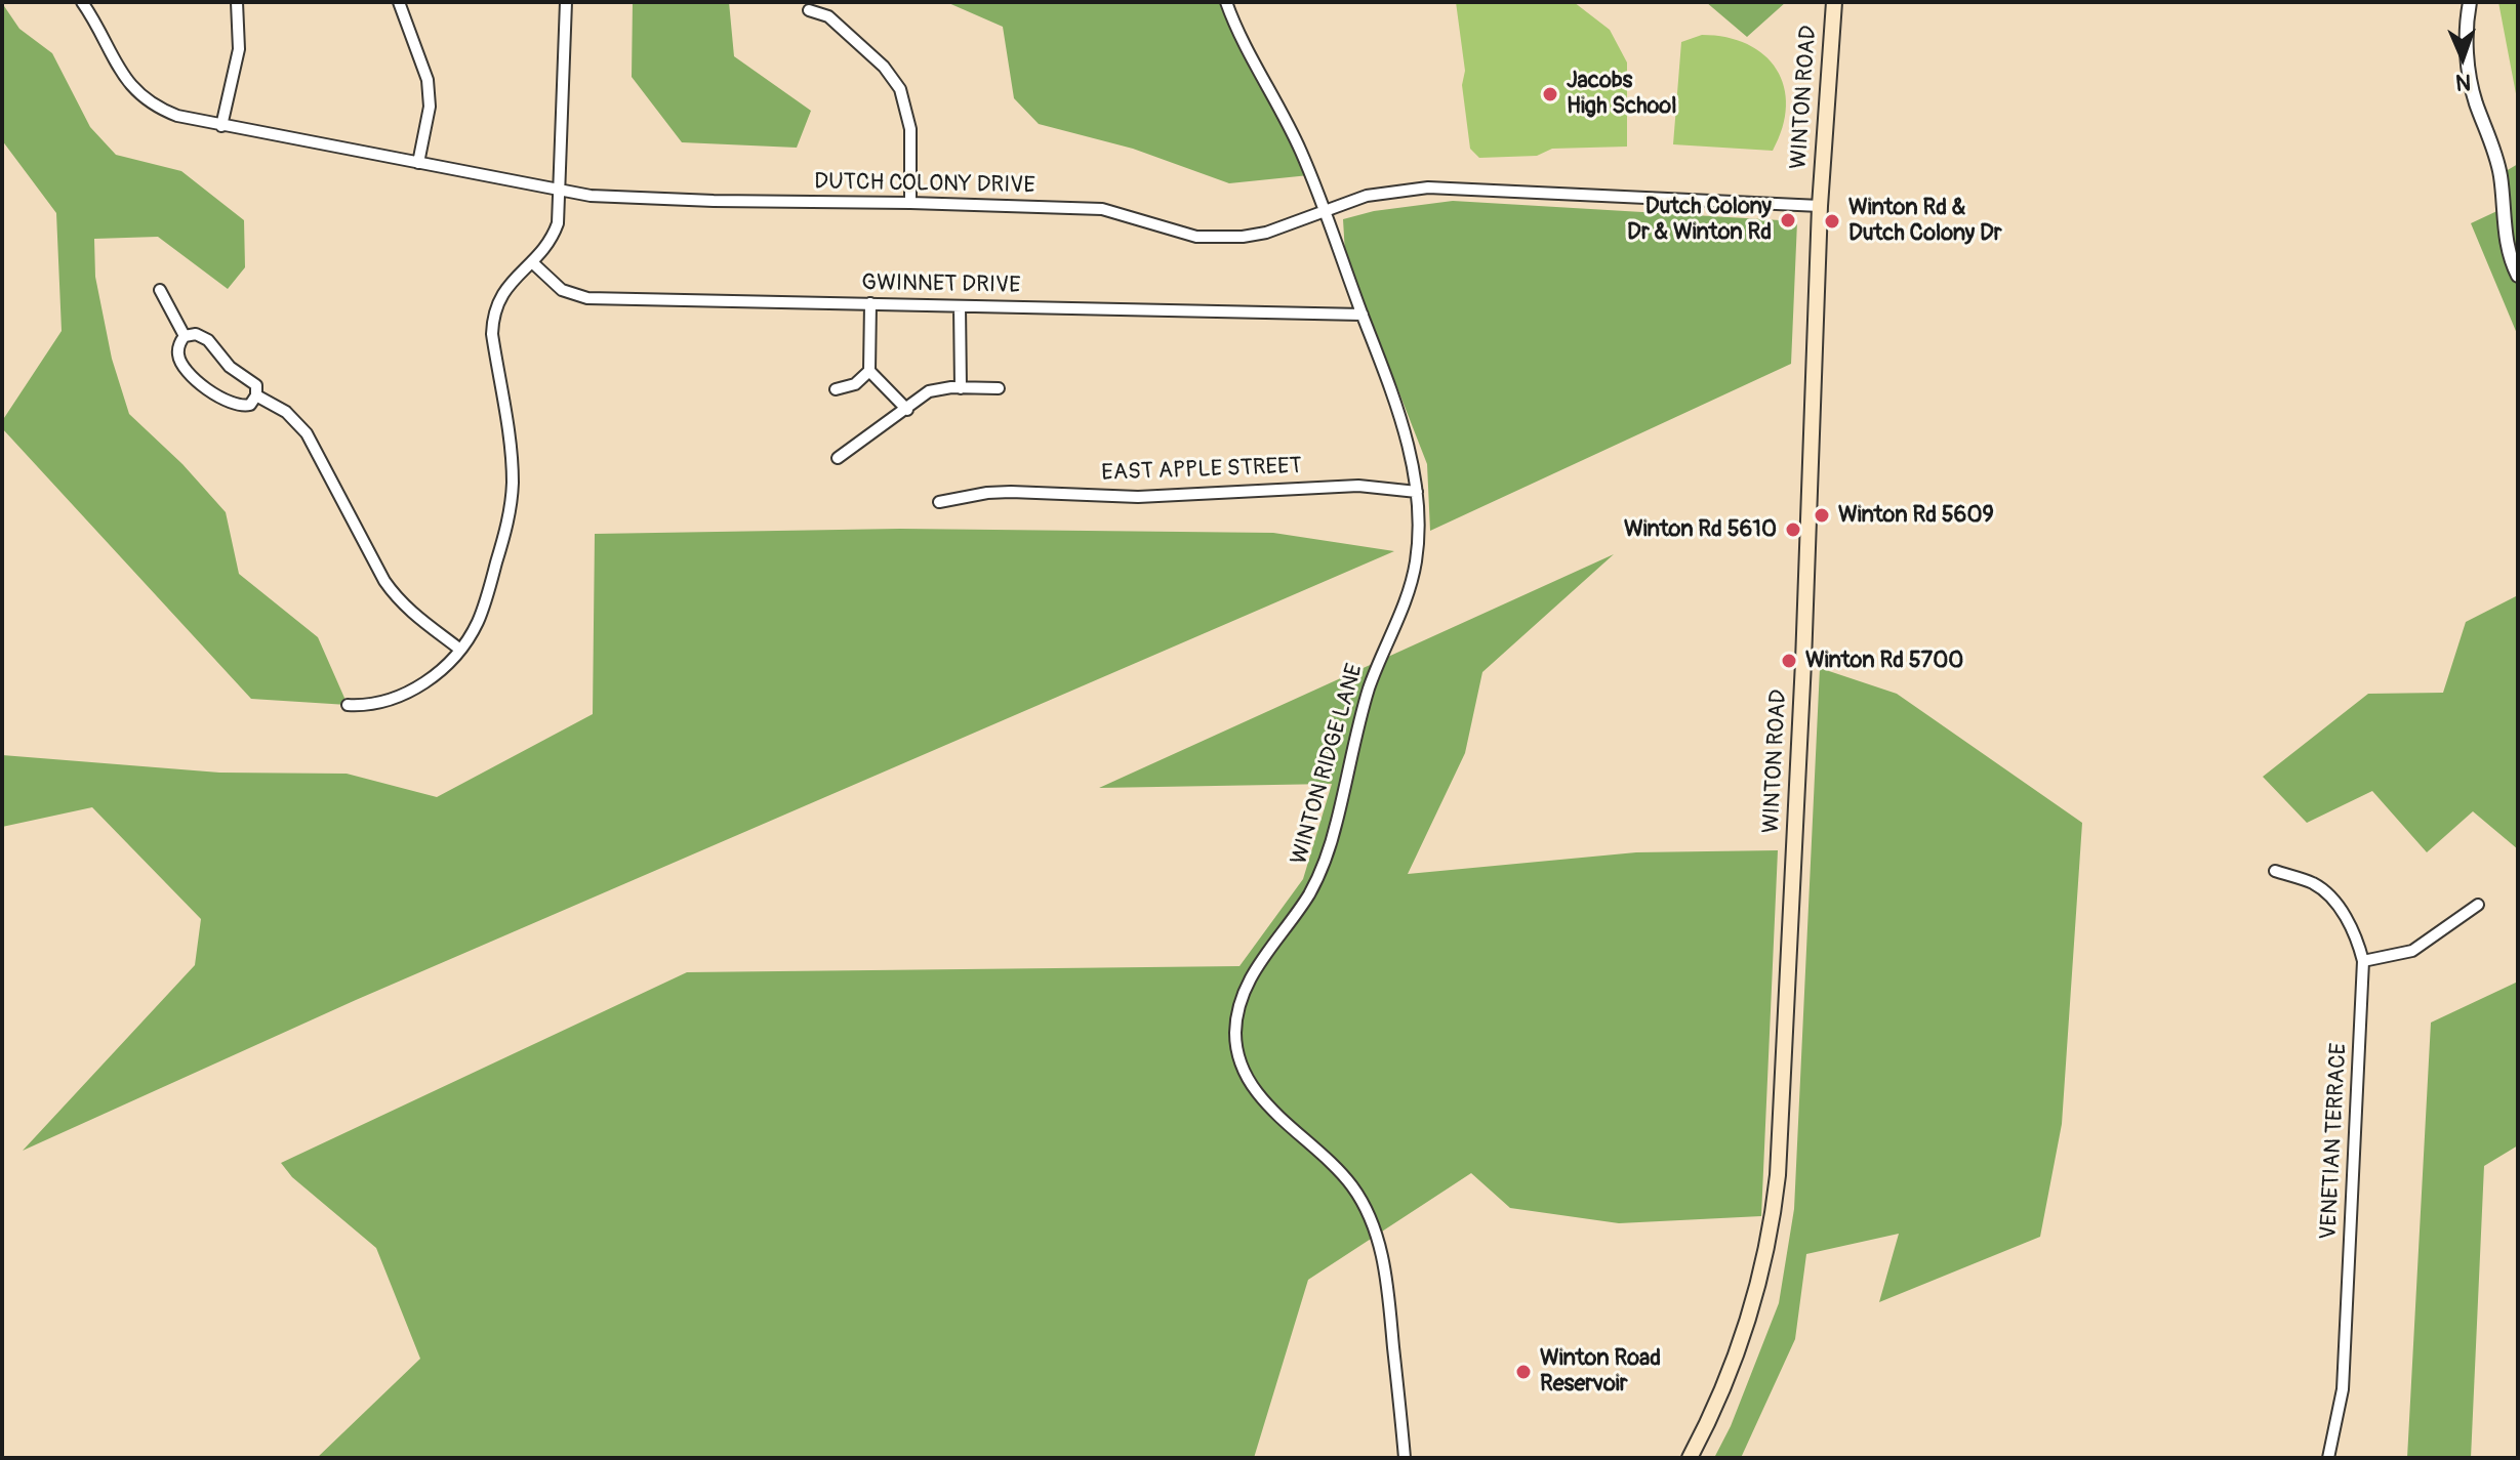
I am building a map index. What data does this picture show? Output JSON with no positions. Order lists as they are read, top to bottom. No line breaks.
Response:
{"streets":{"main road":["WINTON ROAD"],"street":["DUTCH COLONY DRIVE","GWINNET DRIVE","EAST APPLE STREET","WINTON RIDGE LANE","VENETIAN TERRACE"]},"crossings":[["WINTON ROAD","DUTCH COLONY DRIVE"],["DUTCH COLONY DRIVE","WINTON RIDGE LANE"],["GWINNET DRIVE","WINTON RIDGE LANE"],["EAST APPLE STREET","WINTON RIDGE LANE"]],"places":["Jacobs High School","Dutch Colony Dr & Winton Rd","Winton Rd & Dutch Colony Dr","Winton Rd 5609","Winton Rd 5610","Winton Rd 5700","Winton Road Reservoir"],"north":"bottom"}
